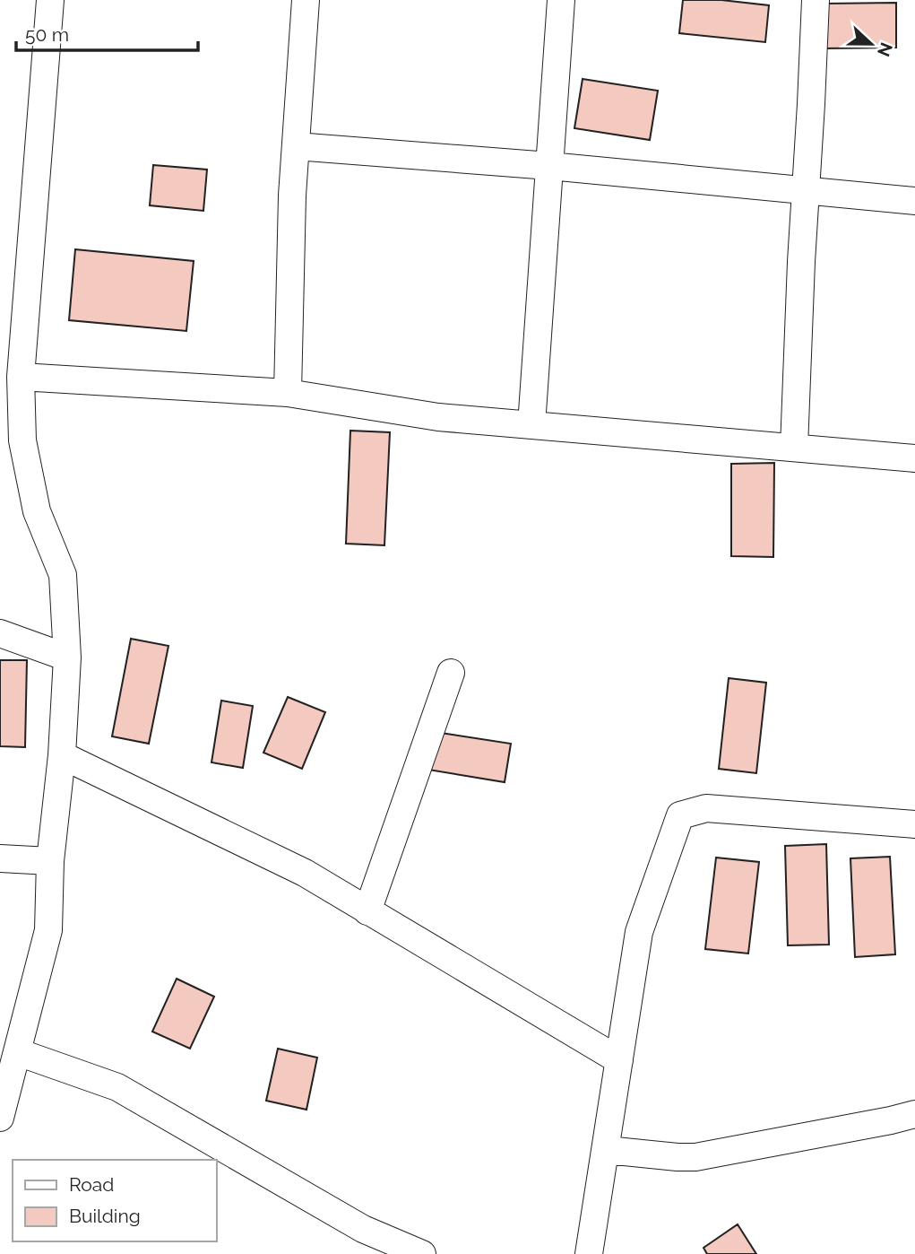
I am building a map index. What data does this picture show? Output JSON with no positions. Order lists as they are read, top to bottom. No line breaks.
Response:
{"legend":["Road","Building"],"scale_bar":"50 m","north":"right"}
